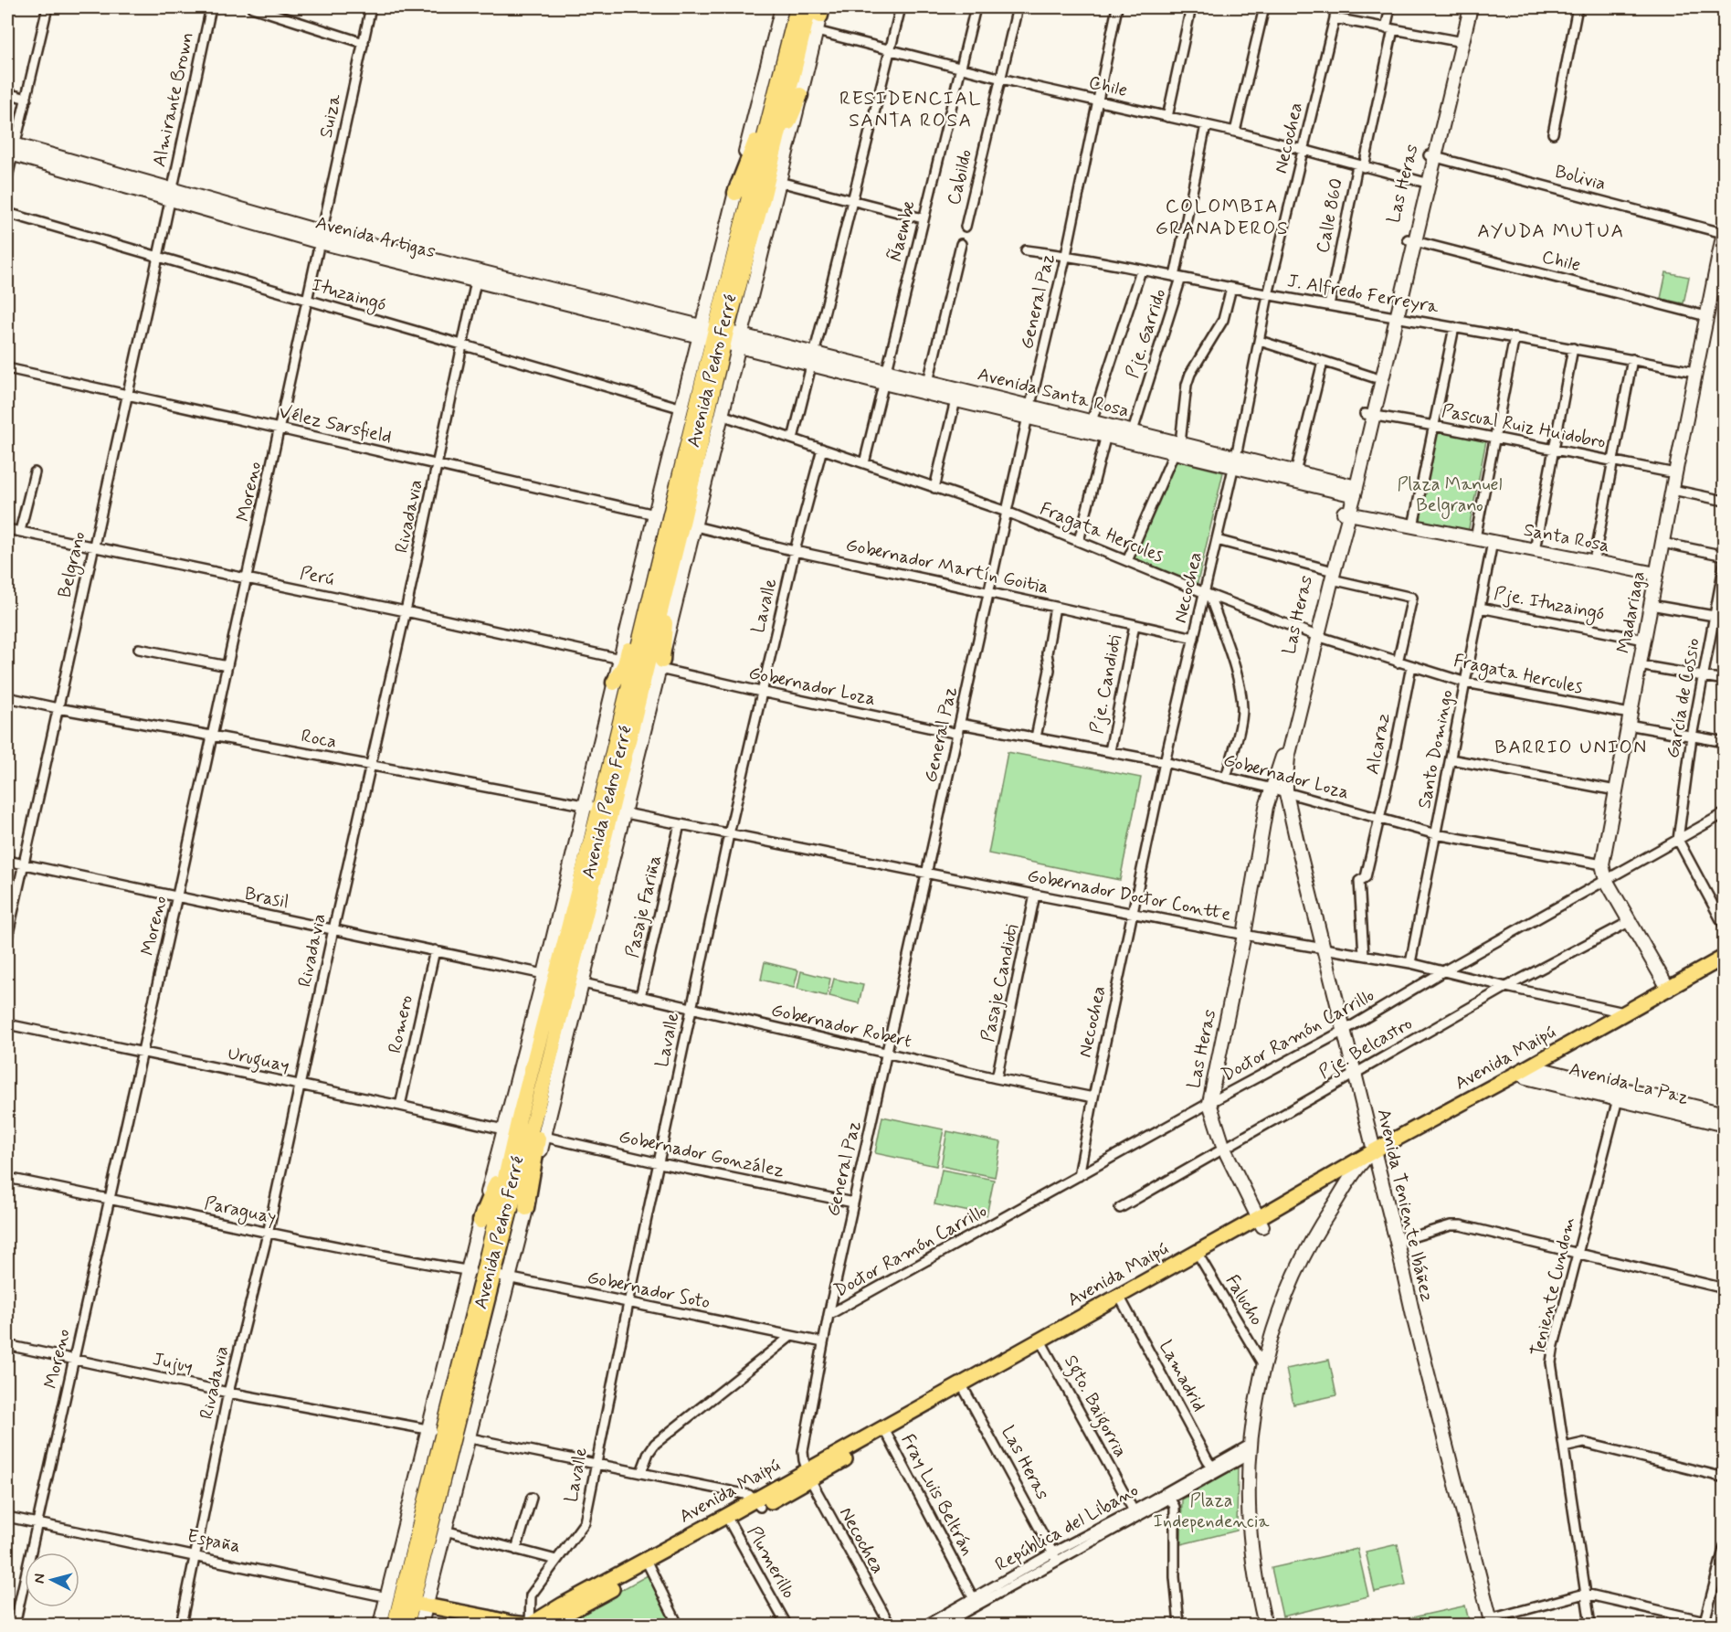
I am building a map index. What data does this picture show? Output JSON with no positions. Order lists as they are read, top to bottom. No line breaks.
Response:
{"streets":{"highway":["Avenida Pedro Ferré"],"main road":["Las Heras","Avenida Artigas","Avenida Santa Rosa","Santa Rosa","Madariaga","Avenida Maipú","Avenida La Paz","Avenida Teniente Ibáñez"],"street":["Chile","Almirante Brown","Suiza","Necochea","Cabildo","Bolivia","Calle 860","Ñaembe","J. Alfredo Ferreyra","Ituzaingó","General Paz","Pje. Garrido","Vélez Sarsfield","Pascual Ruiz Huidobro","Moreno","Rivadavia","Fragata Hercules","Belgrano","Gobernador Martín Goitia","Perú","Pje. Ituzaingó","Lavalle","Pje. Candioti","Gobernador Loza","García de Cossio","Roca","Alcaraz","Santo Domingo","Gobernador Doctor Contte","Brasil","Pasaje Fariña","Pasaje Candioti","Romero","Gobernador Robert","Doctor Ramón Carrillo","Pje. Belcastro","Uruguay","Gobernador González","Paraguay","Teniente Cundom","Gobernador Soto","Falucho","Jujuy","Lamadrid","Sgto. Baigorria","Fray Luis Beltrán","República del Libano","España","Plumerillo"]},"crossings":[["Chile","Necochea"],["Chile","Cabildo"],["Chile","Las Heras"],["Chile","Calle 860"],["Chile","Ñaembe"],["Chile","General Paz"],["Chile","Pje. Garrido"],["Chile","Avenida Pedro Ferré"],["Chile","Madariaga"],["Almirante Brown","Avenida Artigas"],["Almirante Brown","Belgrano"],["Suiza","Avenida Artigas"],["Suiza","Moreno"],["Necochea","J. Alfredo Ferreyra"],["Necochea","General Paz"],["Necochea","Avenida Santa Rosa"],["Necochea","Fragata Hercules"],["Necochea","Gobernador Martín Goitia"],["Necochea","Gobernador Loza"],["Necochea","Gobernador Doctor Contte"],["Necochea","Gobernador Robert"],["Necochea","Doctor Ramón Carrillo"],["Necochea","Avenida Maipú"],["Bolivia","Las Heras"],["Bolivia","Madariaga"],["Las Heras","J. Alfredo Ferreyra"],["Las Heras","Avenida Santa Rosa"],["Las Heras","Pascual Ruiz Huidobro"],["Las Heras","Fragata Hercules"],["Las Heras","Santa Rosa"],["Las Heras","Gobernador Loza"],["Las Heras","Gobernador Doctor Contte"],["Las Heras","Doctor Ramón Carrillo"],["Las Heras","Pje. Belcastro"],["Las Heras","Avenida Maipú"],["Las Heras","Avenida Teniente Ibáñez"],["Las Heras","República del Libano"],["Calle 860","J. Alfredo Ferreyra"],["Ñaembe","Avenida Santa Rosa"],["Ñaembe","Fragata Hercules"],["Avenida Artigas","Avenida Pedro Ferré"],["Avenida Artigas","Avenida Santa Rosa"],["Avenida Artigas","Moreno"],["Avenida Artigas","Rivadavia"],["Avenida Artigas","Belgrano"],["J. Alfredo Ferreyra","General Paz"],["J. Alfredo Ferreyra","Pje. Garrido"],["J. Alfredo Ferreyra","Madariaga"],["Ituzaingó","Avenida Pedro Ferré"],["Ituzaingó","Moreno"],["Ituzaingó","Rivadavia"],["Ituzaingó","Belgrano"],["General Paz","Avenida Santa Rosa"],["General Paz","Fragata Hercules"],["General Paz","Gobernador Martín Goitia"],["General Paz","Gobernador Loza"],["General Paz","Gobernador Doctor Contte"],["General Paz","Gobernador Robert"],["General Paz","Doctor Ramón Carrillo"],["General Paz","Avenida Maipú"],["General Paz","Gobernador González"],["General Paz","Gobernador Soto"],["Pje. Garrido","Avenida Santa Rosa"],["Avenida Pedro Ferré","Avenida Santa Rosa"],["Avenida Pedro Ferré","Vélez Sarsfield"],["Avenida Pedro Ferré","Fragata Hercules"],["Avenida Pedro Ferré","Gobernador Martín Goitia"],["Avenida Pedro Ferré","Perú"],["Avenida Pedro Ferré","Gobernador Loza"],["Avenida Pedro Ferré","Roca"],["Avenida Pedro Ferré","Gobernador Doctor Contte"],["Avenida Pedro Ferré","Brasil"],["Avenida Pedro Ferré","Gobernador Robert"],["Avenida Pedro Ferré","Uruguay"],["Avenida Pedro Ferré","Gobernador González"],["Avenida Pedro Ferré","Paraguay"],["Avenida Pedro Ferré","Gobernador Soto"],["Avenida Pedro Ferré","Jujuy"],["Avenida Pedro Ferré","España"],["Vélez Sarsfield","Moreno"],["Vélez Sarsfield","Rivadavia"],["Vélez Sarsfield","Belgrano"],["Vélez Sarsfield","Gobernador Martín Goitia"],["Pascual Ruiz Huidobro","Madariaga"],["Moreno","Perú"],["Moreno","Roca"],["Moreno","Brasil"],["Moreno","Uruguay"],["Moreno","Paraguay"],["Moreno","Jujuy"],["Moreno","España"],["Rivadavia","Perú"],["Rivadavia","Roca"],["Rivadavia","Brasil"],["Rivadavia","Uruguay"],["Rivadavia","Paraguay"],["Rivadavia","Jujuy"],["Rivadavia","España"],["Fragata Hercules","Lavalle"],["Fragata Hercules","Madariaga"],["Fragata Hercules","García de Cossio"],["Fragata Hercules","Alcaraz"],["Fragata Hercules","Santo Domingo"],["Santa Rosa","Madariaga"],["Santa Rosa","Santo Domingo"],["Belgrano","Perú"],["Belgrano","Roca"],["Belgrano","Brasil"],["Gobernador Martín Goitia","Lavalle"],["Gobernador Martín Goitia","Pje. Candioti"],["Pje. Ituzaingó","Madariaga"],["Pje. Ituzaingó","Santo Domingo"],["Lavalle","Gobernador Loza"],["Lavalle","Gobernador Doctor Contte"],["Lavalle","Gobernador Robert"],["Lavalle","Avenida Maipú"],["Lavalle","Gobernador González"],["Lavalle","Gobernador Soto"],["Lavalle","Jujuy"],["Madariaga","Gobernador Loza"],["Madariaga","Doctor Ramón Carrillo"],["Madariaga","Pje. Belcastro"],["Madariaga","Avenida Maipú"],["Pje. Candioti","Gobernador Loza"],["Gobernador Loza","Alcaraz"],["Gobernador Loza","Santo Domingo"],["Gobernador Loza","Avenida Teniente Ibáñez"],["García de Cossio","Doctor Ramón Carrillo"],["Roca","Gobernador Doctor Contte"],["Alcaraz","Gobernador Doctor Contte"],["Santo Domingo","Gobernador Doctor Contte"],["Gobernador Doctor Contte","Pasaje Fariña"],["Gobernador Doctor Contte","Pasaje Candioti"],["Gobernador Doctor Contte","Doctor Ramón Carrillo"],["Gobernador Doctor Contte","Pje. Belcastro"],["Gobernador Doctor Contte","Avenida Maipú"],["Gobernador Doctor Contte","Avenida Teniente Ibáñez"],["Brasil","Romero"],["Brasil","Gobernador Robert"],["Pasaje Fariña","Gobernador Robert"],["Pasaje Candioti","Gobernador Robert"],["Romero","Uruguay"],["Doctor Ramón Carrillo","Avenida Teniente Ibáñez"],["Pje. Belcastro","Avenida Teniente Ibáñez"],["Avenida Maipú","Avenida La Paz"],["Avenida Maipú","Avenida Teniente Ibáñez"],["Avenida Maipú","Falucho"],["Avenida Maipú","Jujuy"],["Avenida Maipú","Lamadrid"],["Avenida Maipú","Sgto. Baigorria"],["Avenida Maipú","Fray Luis Beltrán"],["Avenida Maipú","Plumerillo"],["Avenida La Paz","Teniente Cundom"],["Paraguay","Gobernador Soto"],["Lamadrid","República del Libano"],["Sgto. Baigorria","República del Libano"],["Fray Luis Beltrán","República del Libano"]],"districts":["RESIDENCIAL SANTA ROSA","COLOMBIA GRANADEROS","AYUDA MUTUA","BARRIO UNION"],"parks":["Plaza Manuel Belgrano","Plaza Independencia"],"north":"left"}
